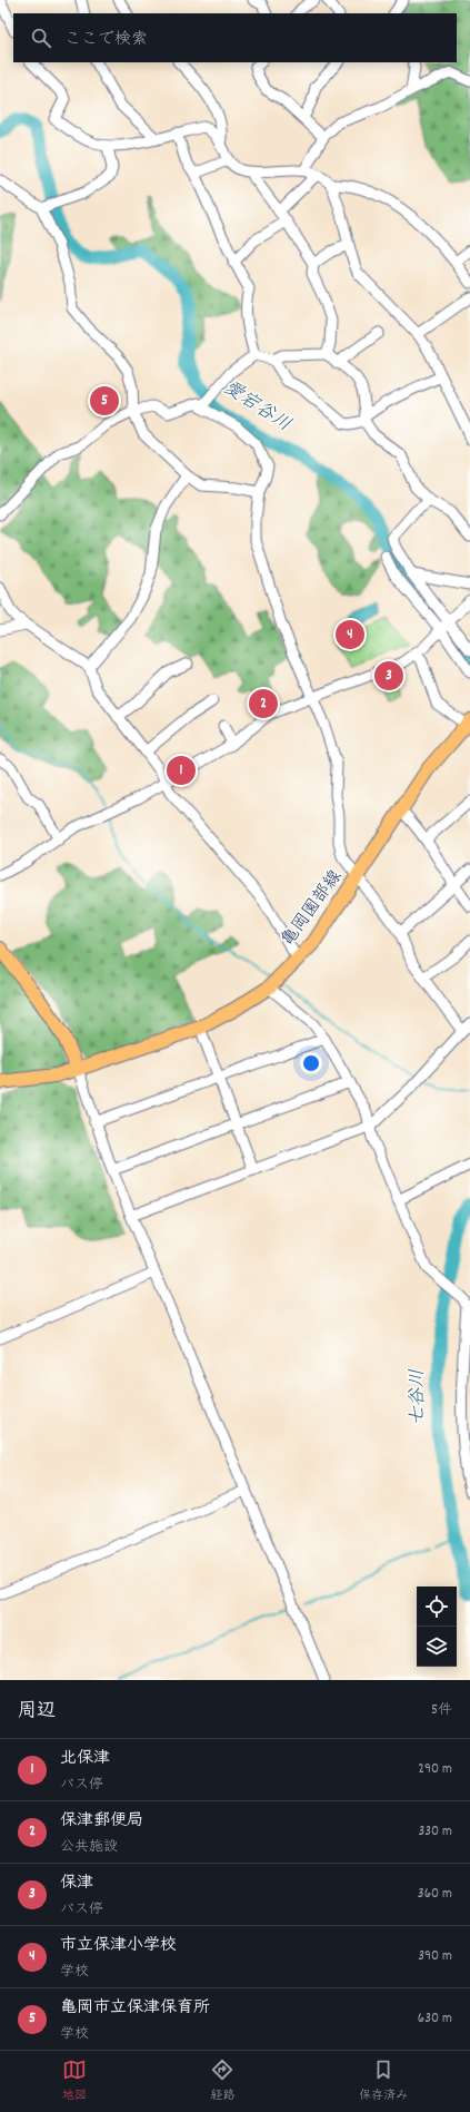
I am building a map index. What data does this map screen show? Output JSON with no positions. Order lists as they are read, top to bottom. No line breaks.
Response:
{"streets":{"main road":["亀岡園部線"]},"water":["愛宕谷川","七谷川"],"page":{"search":"ここで検索","pins":["5","4","3","2","1"],"heading":["周辺","5件"],"list":[{"mark":"1","name":"北保津","note":"バス停","value":"290 m"},{"mark":"2","name":"保津郵便局","note":"公共施設","value":"330 m"},{"mark":"3","name":"保津","note":"バス停","value":"360 m"},{"mark":"4","name":"市立保津小学校","note":"学校","value":"390 m"},{"mark":"5","name":"亀岡市立保津保育所","note":"学校","value":"630 m"}],"nav":["地図","経路","保存済み"]}}
